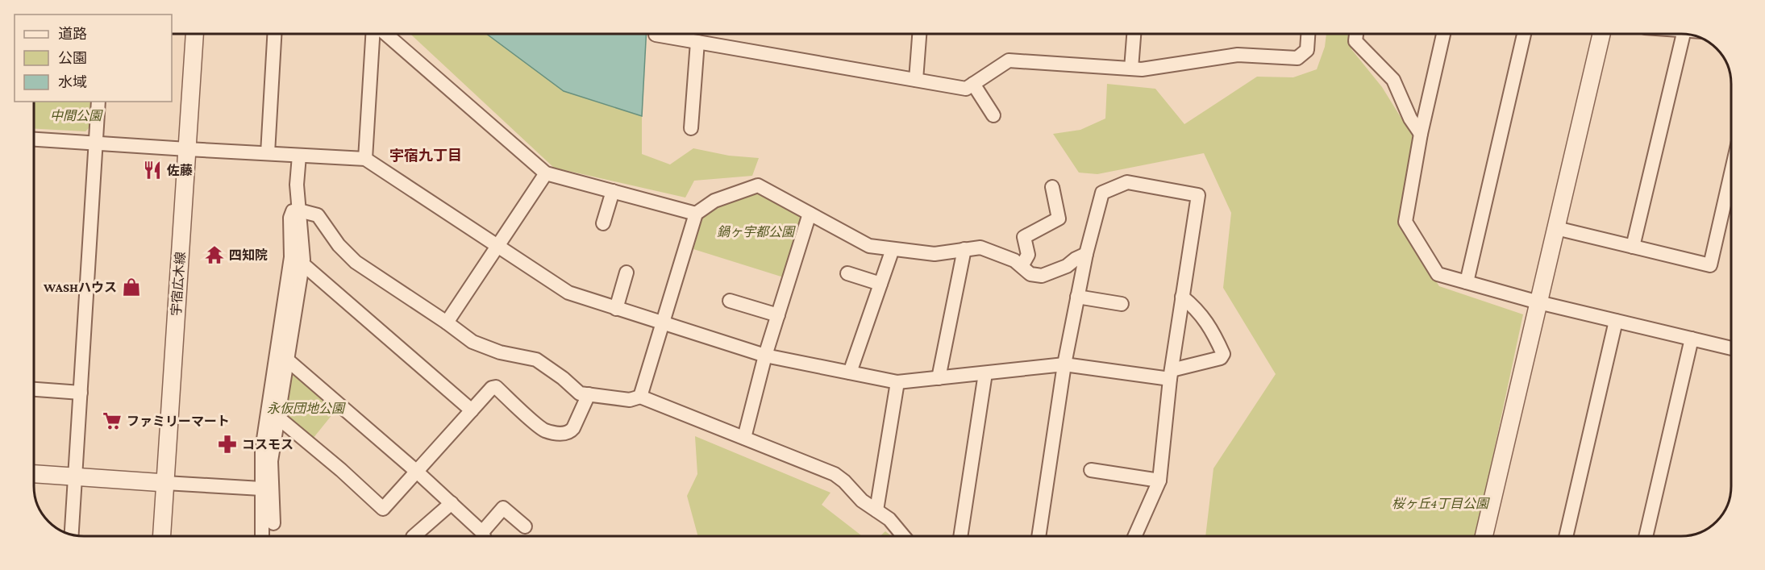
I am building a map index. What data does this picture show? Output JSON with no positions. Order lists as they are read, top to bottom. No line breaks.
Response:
{"streets":{"street":["宇宿広木線"]},"districts":["宇宿九丁目"],"parks":["中間公園","鍋ヶ宇都公園","永仮団地公園","桜ヶ丘4丁目公園"],"places":{"restaurant":["佐藤"],"temple":["四知院"],"shop":["WASHハウス"],"supermarket":["ファミリーマート"],"pharmacy":["コスモス"]},"legend":["道路","公園","水域"]}
